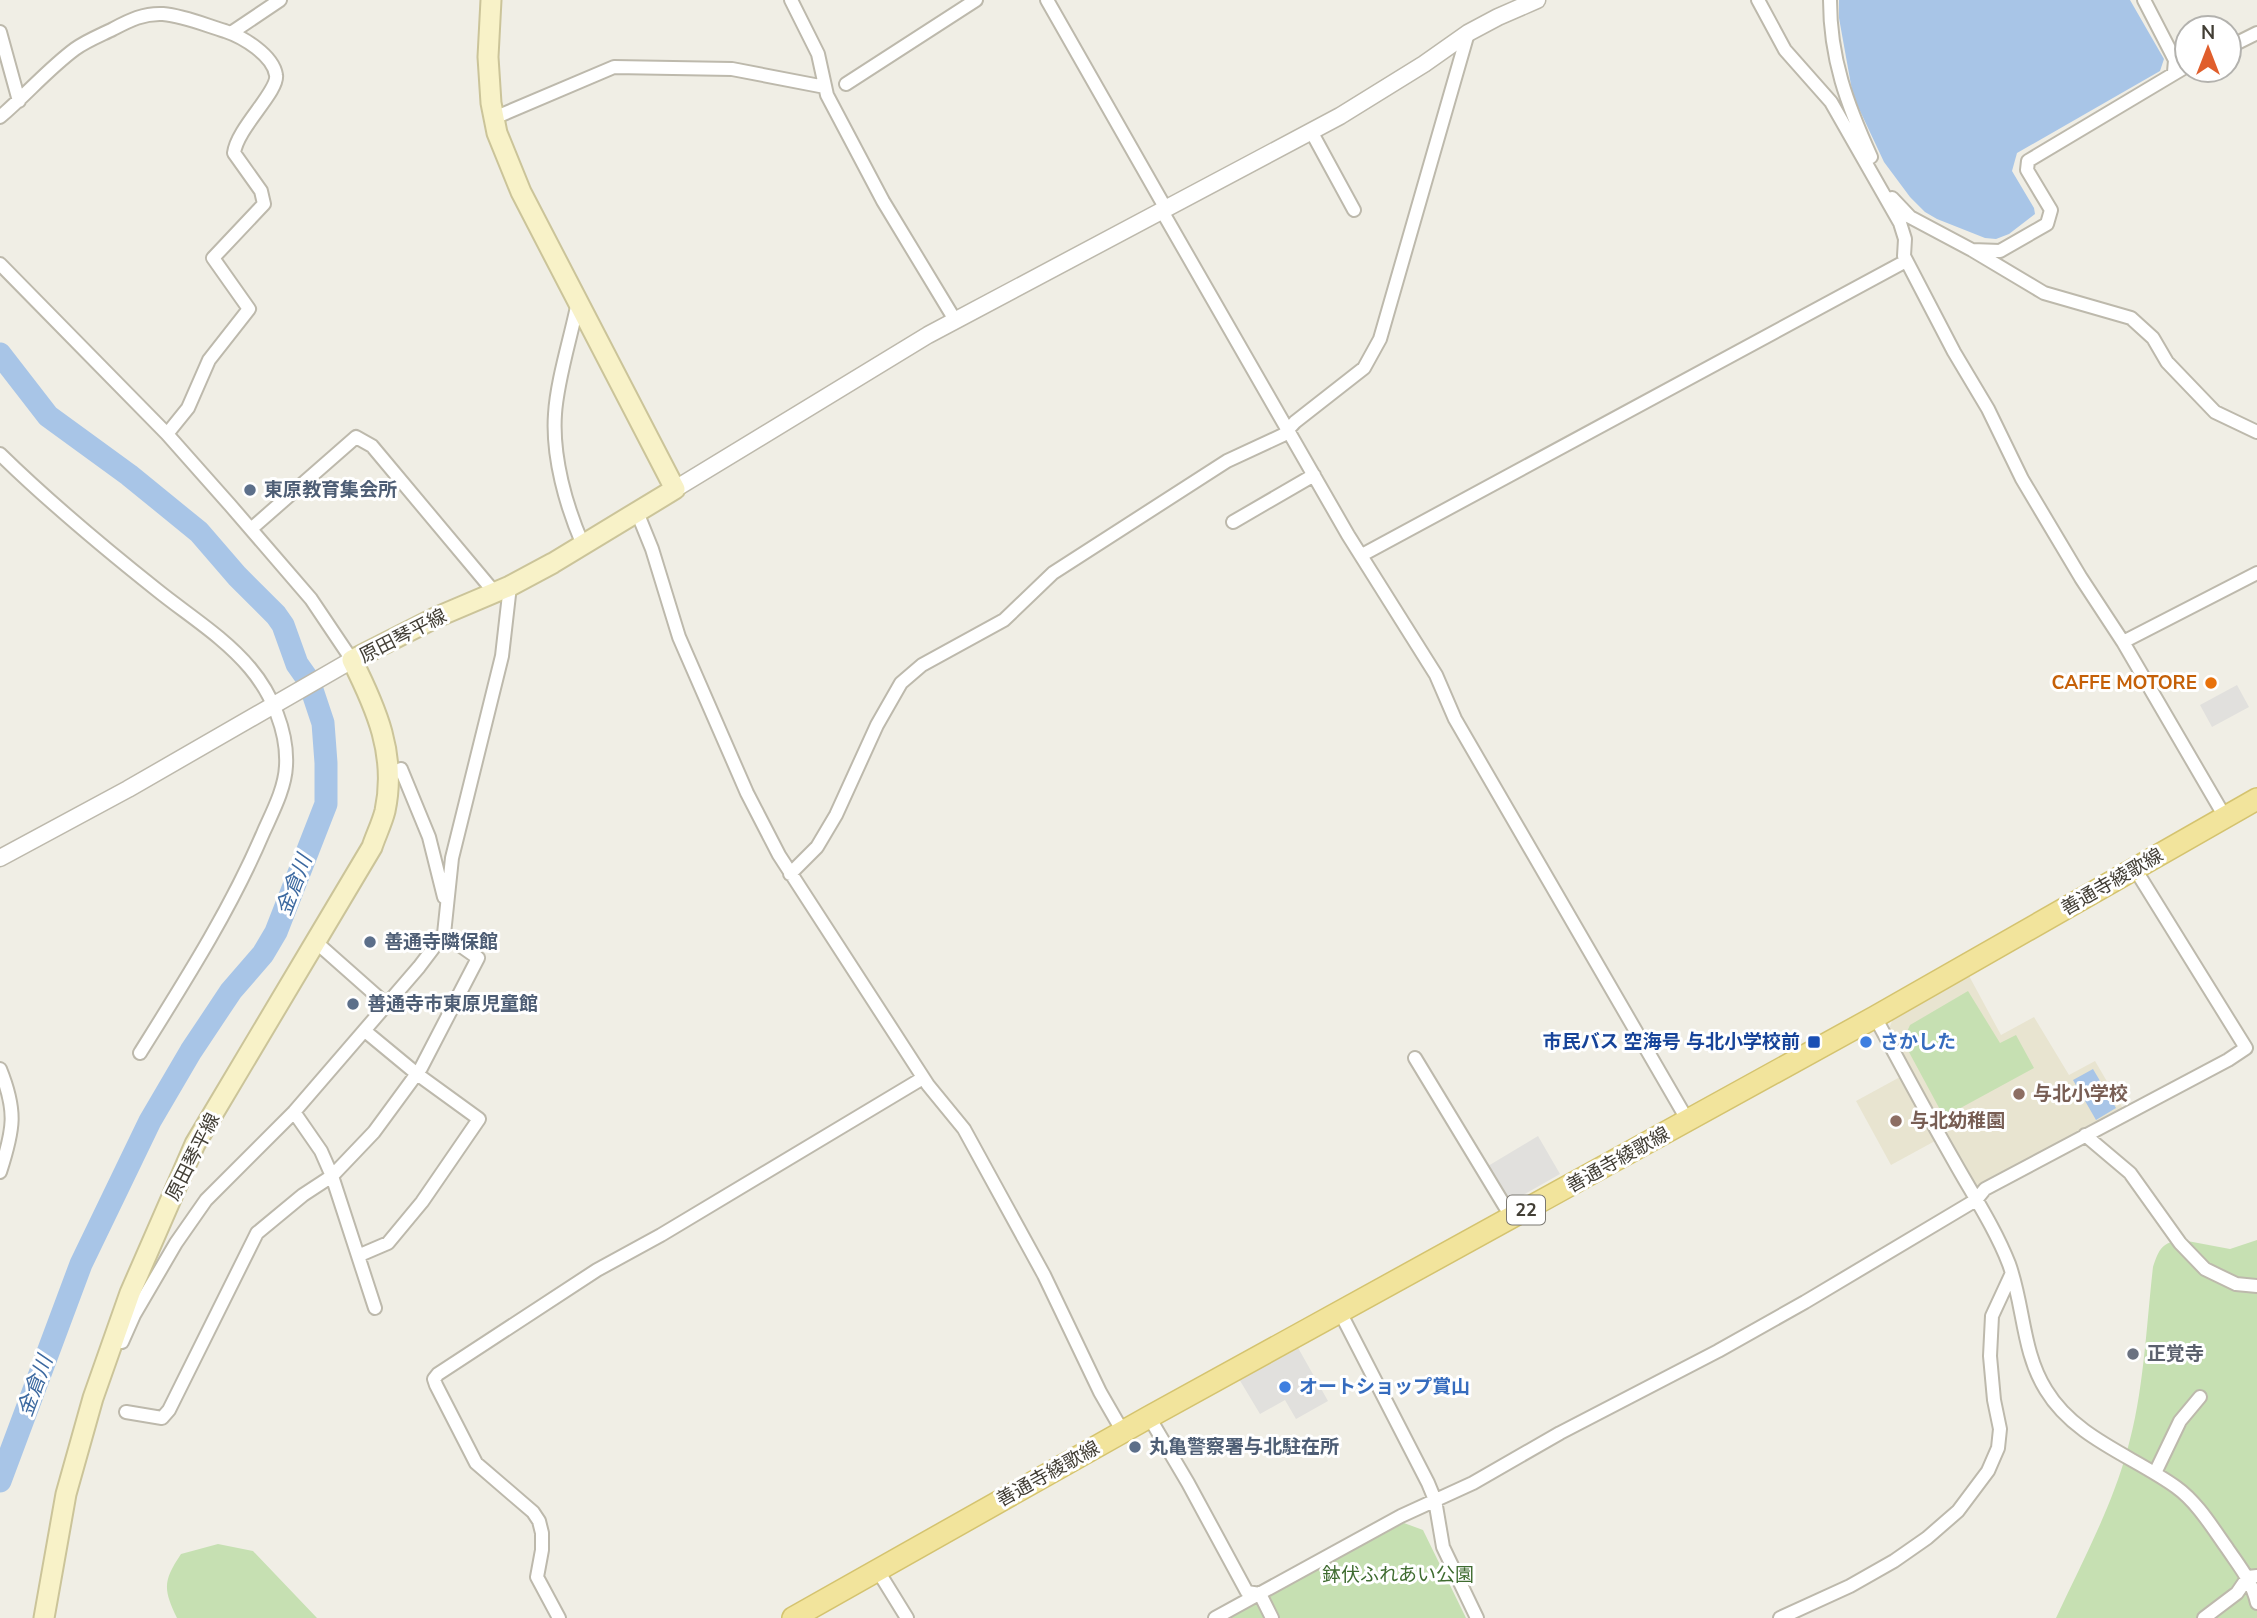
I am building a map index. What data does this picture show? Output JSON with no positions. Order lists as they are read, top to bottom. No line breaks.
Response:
{"streets":{"main road":["原田琴平線","善通寺綾歌線","22"]},"water":["金倉川"],"parks":["鉢伏ふれあい公園"],"places":{"other":["東原教育集会所","CAFFE MOTORE","善通寺隣保館","善通寺市東原児童館","さかした","与北小学校","与北幼稚園","正覚寺","オートショップ賞山","丸亀警察署与北駐在所"],"transit":["市民バス 空海号 与北小学校前"]},"north":"top"}
